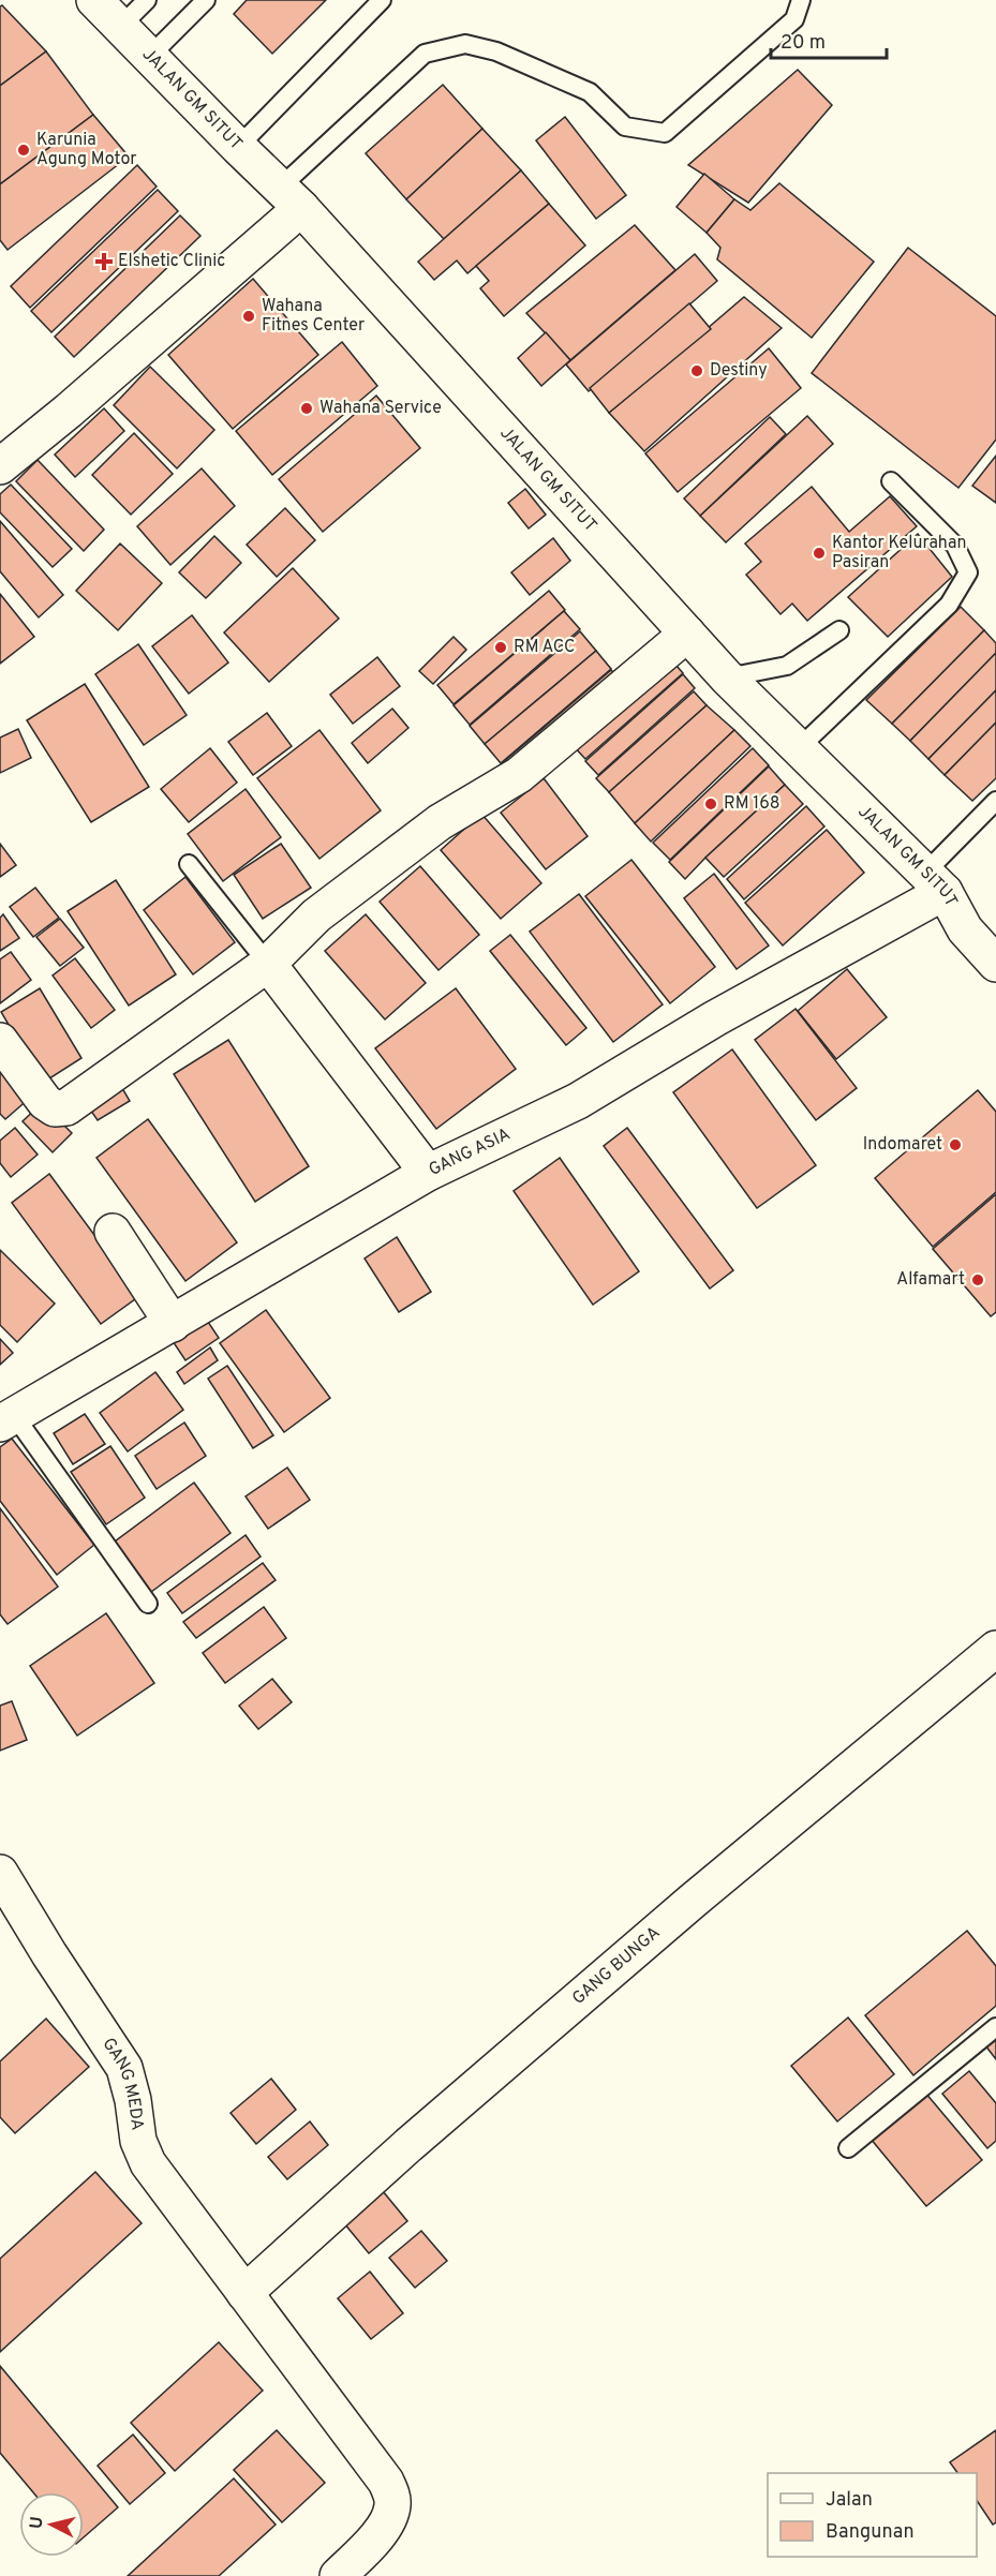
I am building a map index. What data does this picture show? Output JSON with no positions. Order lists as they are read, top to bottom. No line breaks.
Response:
{"streets":{"street":["JALAN GM SITUT","GANG ASIA","GANG BUNGA","GANG MEDA"]},"crossings":[["JALAN GM SITUT","GANG ASIA"],["GANG BUNGA","GANG MEDA"]],"places":{"other":["Karunia Agung Motor","Wahana Fitnes Center","Destiny","Wahana Service","Kantor Kelurahan Pasiran","RM ACC","RM 168","Indomaret","Alfamart"],"health":["Elshetic Clinic"]},"legend":["Jalan","Bangunan"],"scale_bar":"20 m","north":"left"}
